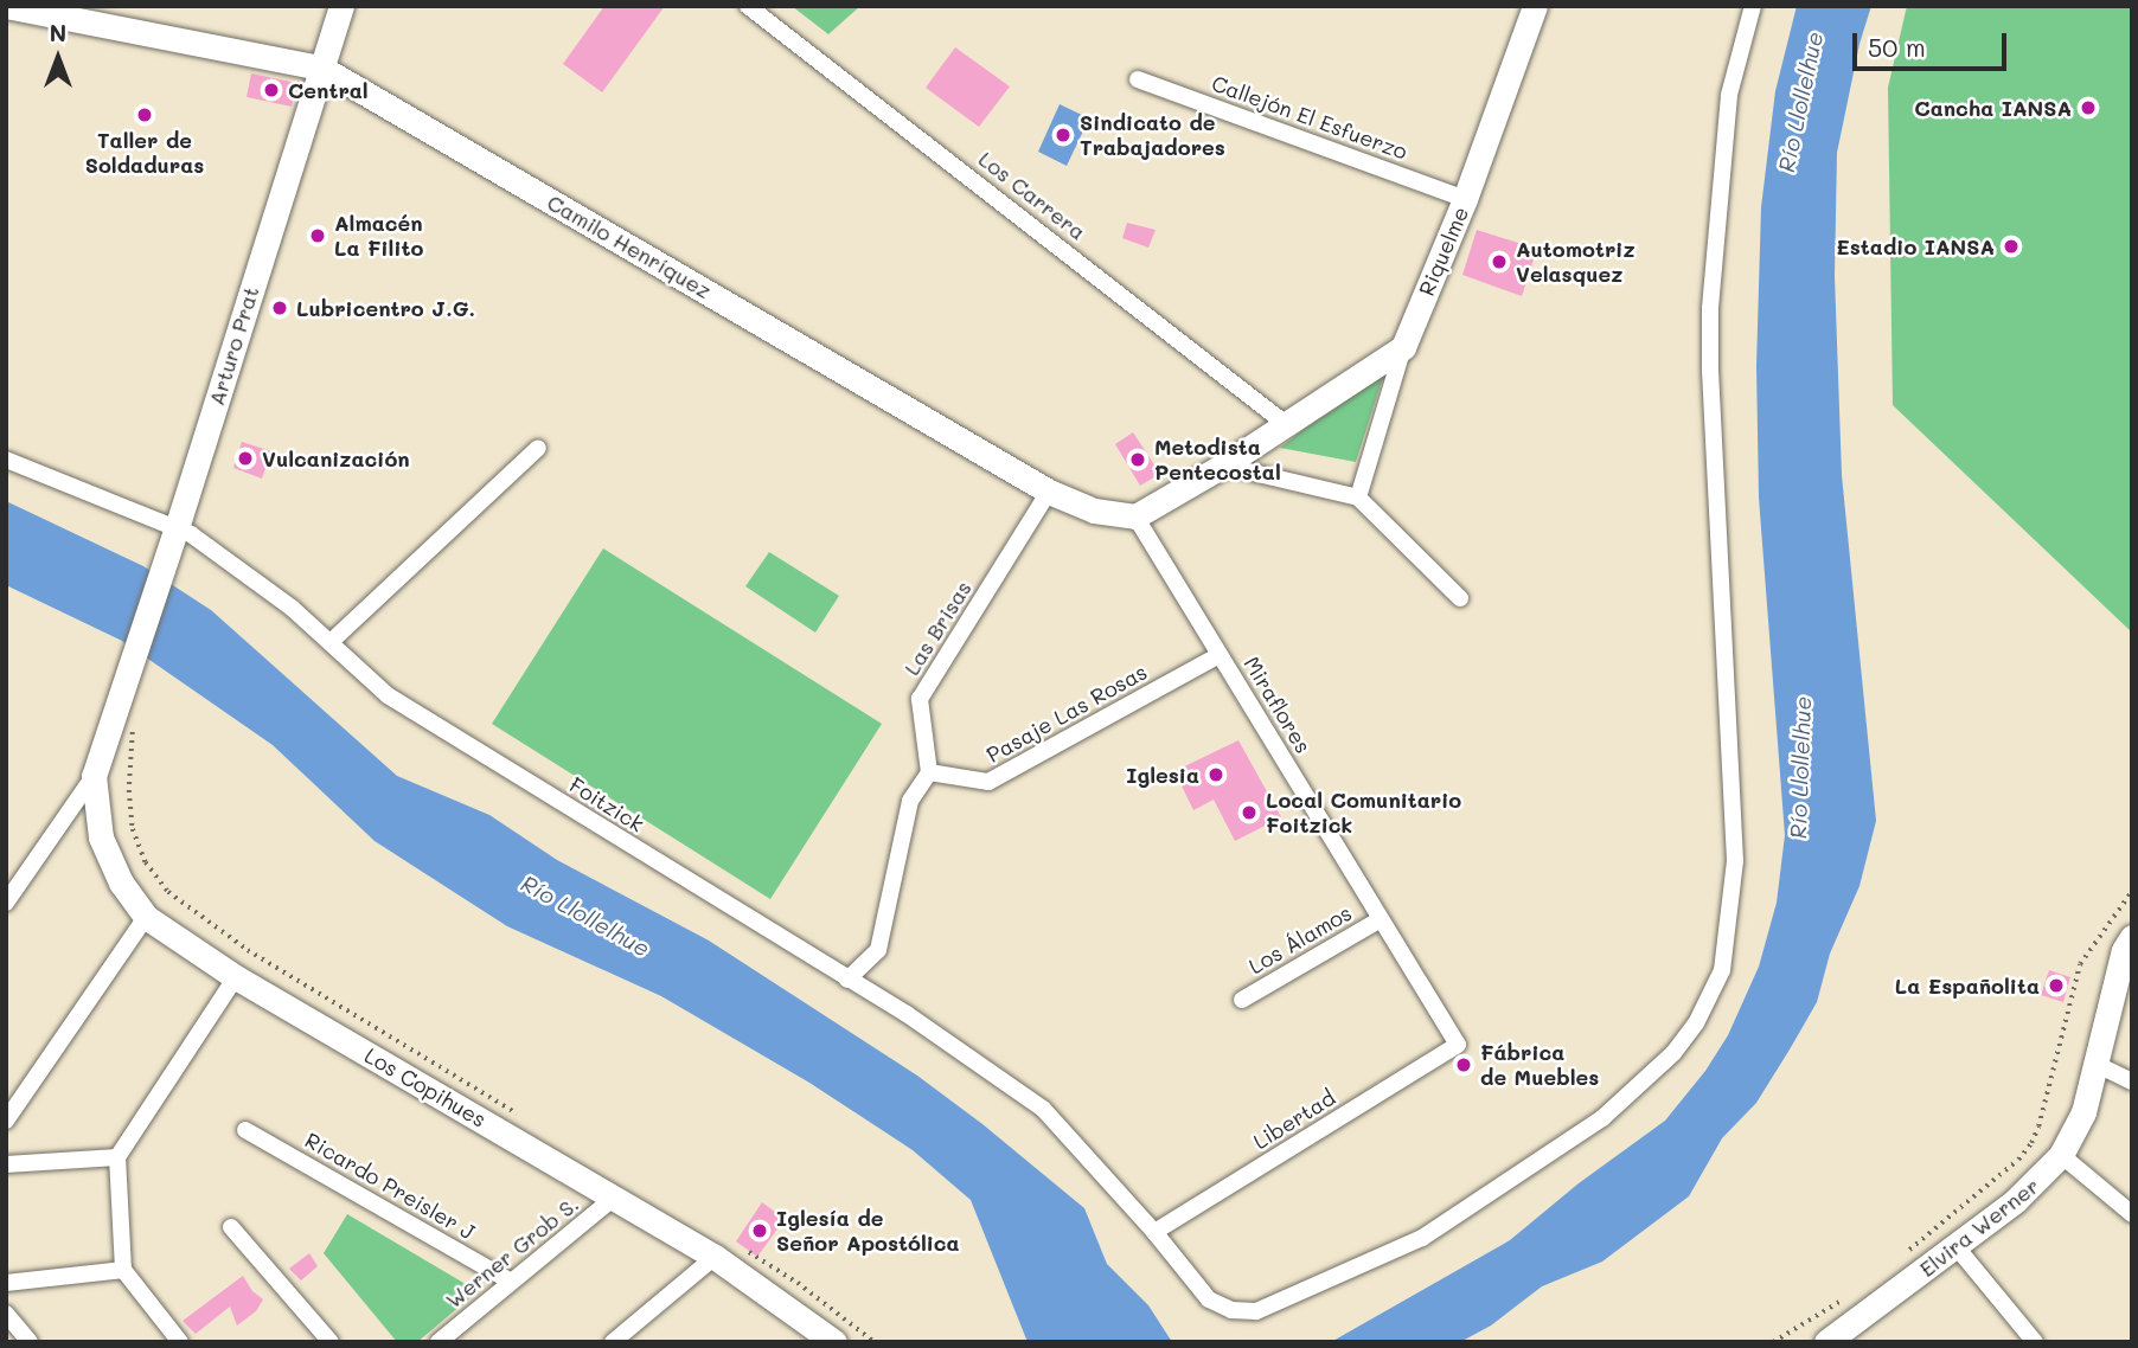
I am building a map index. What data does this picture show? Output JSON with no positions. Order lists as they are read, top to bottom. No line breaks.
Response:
{"streets":{"main road":["Camilo Henríquez","Riquelme","Arturo Prat","Los Copihues","Elvira Werner"],"street":["Callejón El Esfuerzo","Los Carrera","Las Brisas","Miraflores","Pasaje Las Rosas","Foitzick","Los Álamos","Libertad","Ricardo Preisler J","Werner Grob S."]},"crossings":[["Callejón El Esfuerzo","Riquelme"],["Camilo Henríquez","Arturo Prat"],["Camilo Henríquez","Las Brisas"],["Camilo Henríquez","Miraflores"],["Arturo Prat","Foitzick"],["Arturo Prat","Los Copihues"],["Las Brisas","Pasaje Las Rosas"],["Miraflores","Pasaje Las Rosas"],["Miraflores","Los Álamos"],["Miraflores","Libertad"],["Foitzick","Libertad"],["Los Copihues","Werner Grob S."],["Ricardo Preisler J","Werner Grob S."]],"water":["Río Llollelhue"],"places":["Central","Cancha IANSA","Taller de Soldaduras","Sindicato de Trabajadores","Almacén La Filito","Estadio IANSA","Automotriz Velasquez","Lubricentro J.G.","Vulcanización","Metodista Pentecostal","Iglesia","Local Comunitario Foitzick","La Españolita","Fábrica de Muebles","Iglesía de Señor Apostólica"],"scale_bar":"50 m","north":"top"}
